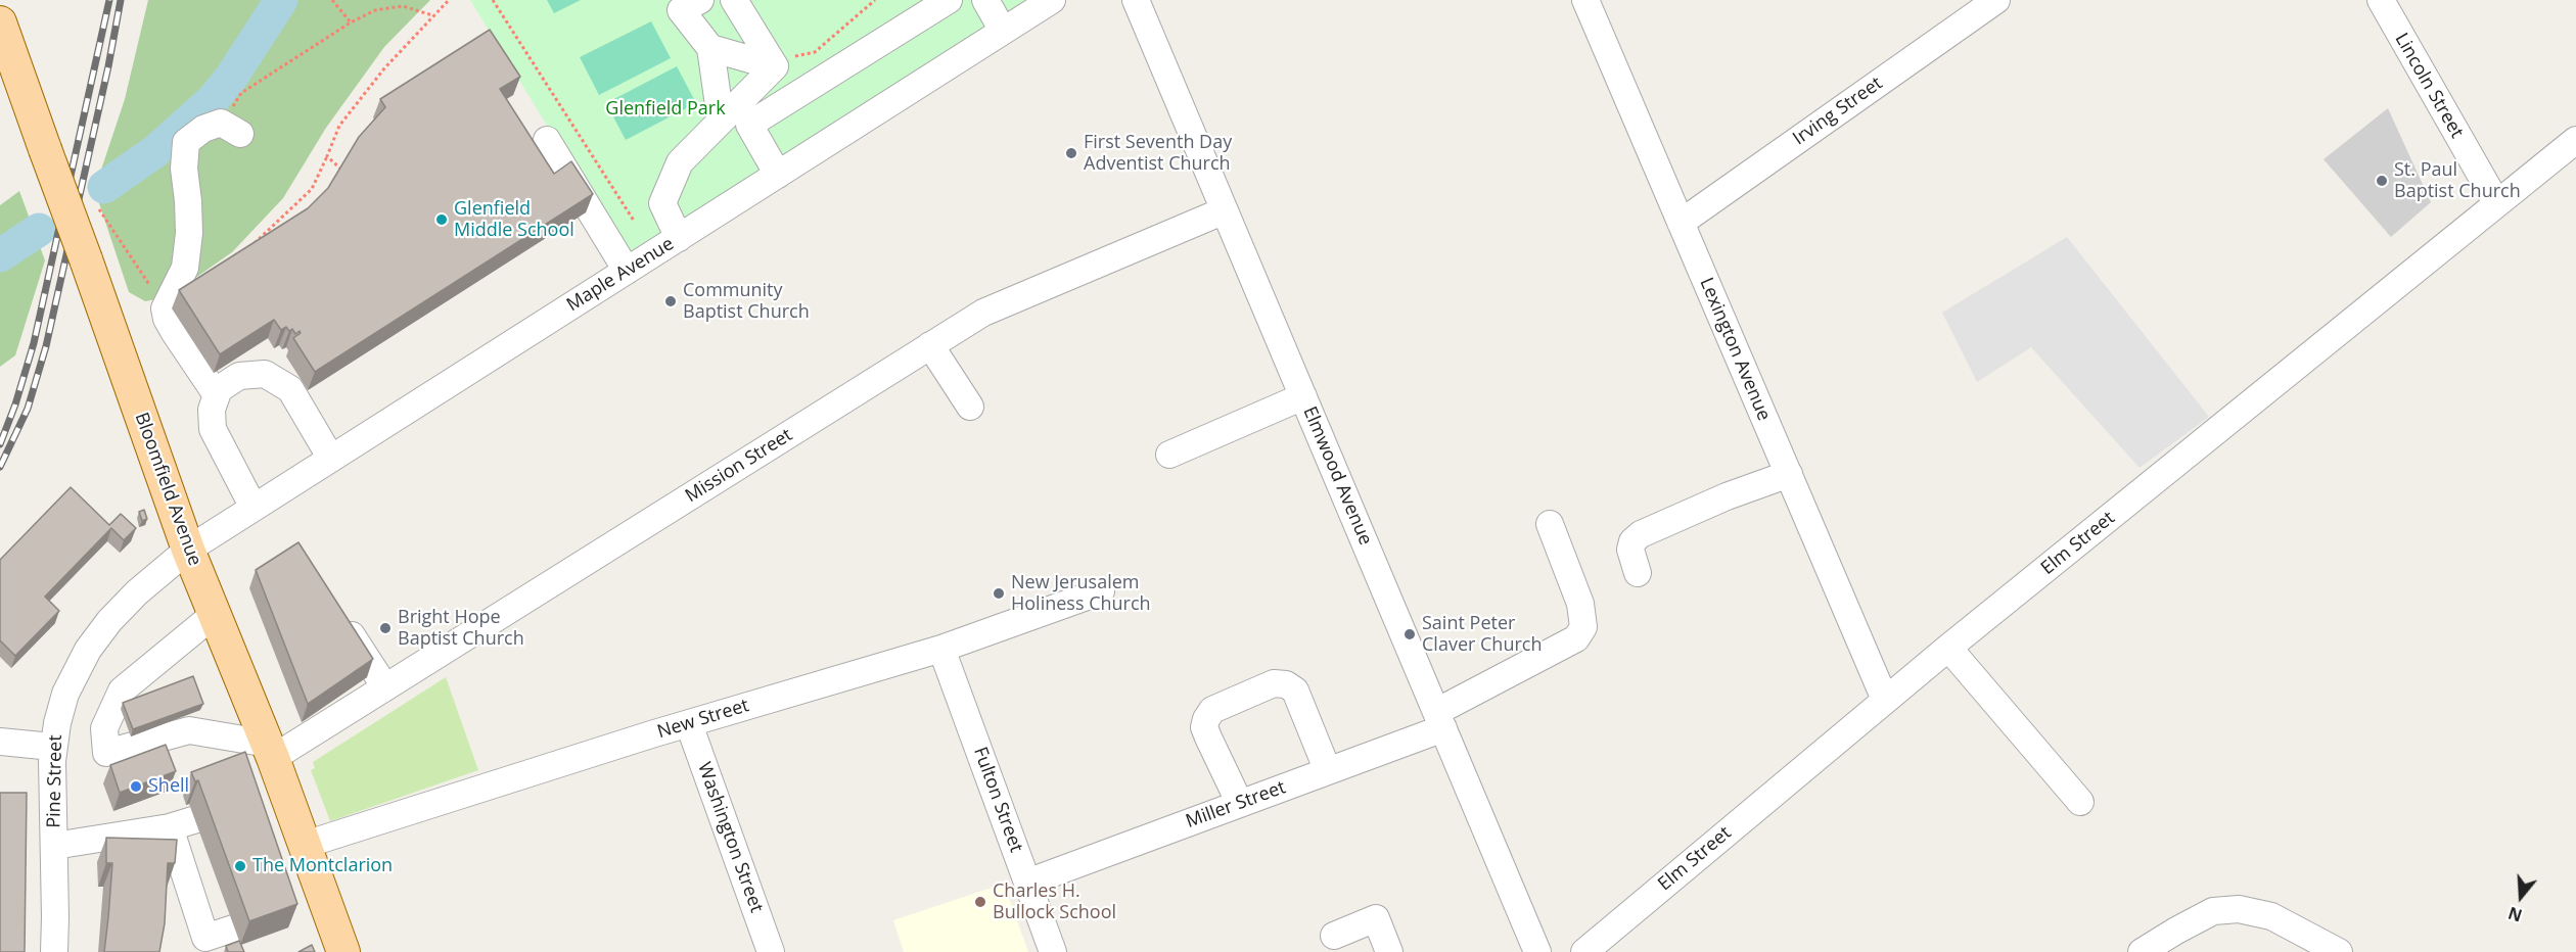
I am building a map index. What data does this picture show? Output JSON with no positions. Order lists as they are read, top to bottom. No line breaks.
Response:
{"streets":{"main road":["Bloomfield Avenue"],"street":["Lincoln Street","Irving Street","Maple Avenue","Lexington Avenue","Mission Street","Elmwood Avenue","Elm Street","New Street","Pine Street","Fulton Street","Miller Street","Washington Street"]},"crossings":[["Lincoln Street","Elm Street"],["Irving Street","Lexington Avenue"],["Maple Avenue","Bloomfield Avenue"],["Maple Avenue","Pine Street"],["Lexington Avenue","Elm Street"],["Mission Street","Elmwood Avenue"],["Mission Street","Bloomfield Avenue"],["Elmwood Avenue","Miller Street"],["Bloomfield Avenue","New Street"],["Bloomfield Avenue","Pine Street"],["New Street","Fulton Street"],["New Street","Washington Street"],["Fulton Street","Miller Street"]],"parks":["Glenfield Park"],"places":["First Seventh Day Adventist Church","St. Paul Baptist Church","Glenfield Middle School","Community Baptist Church","New Jerusalem Holiness Church","Bright Hope Baptist Church","Saint Peter Claver Church","Shell","The Montclarion","Charles H. Bullock School"],"north":"bottom"}
